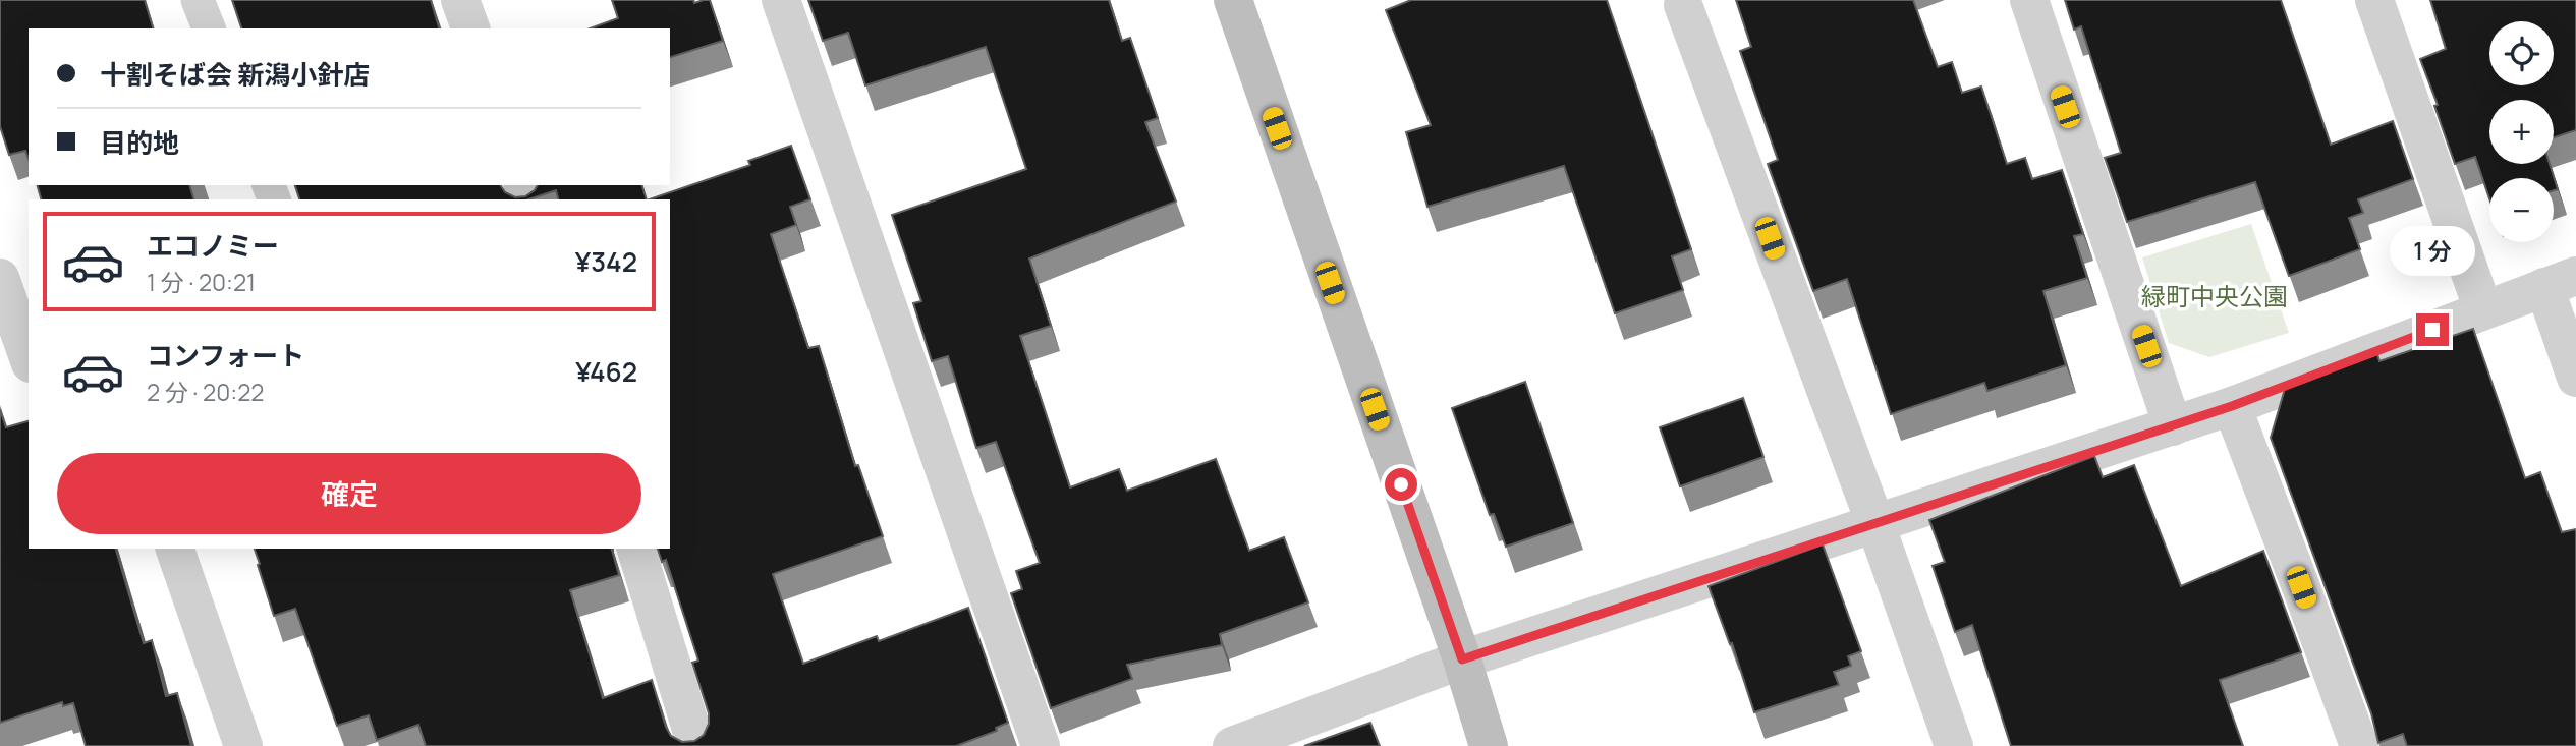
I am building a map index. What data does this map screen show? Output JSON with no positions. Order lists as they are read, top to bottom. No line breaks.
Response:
{"parks":["緑町中央公園"],"page":{"map_buttons":["+","−"],"banner":["十割そば会 新潟小針店","目的地"],"list":[{"name":"エコノミー","note":"1 分 · 20:21","value":"¥342"},{"name":"コンフォート","note":"2 分 · 20:22","value":"¥462"}],"bubble":"1 分","buttons":"確定"}}
